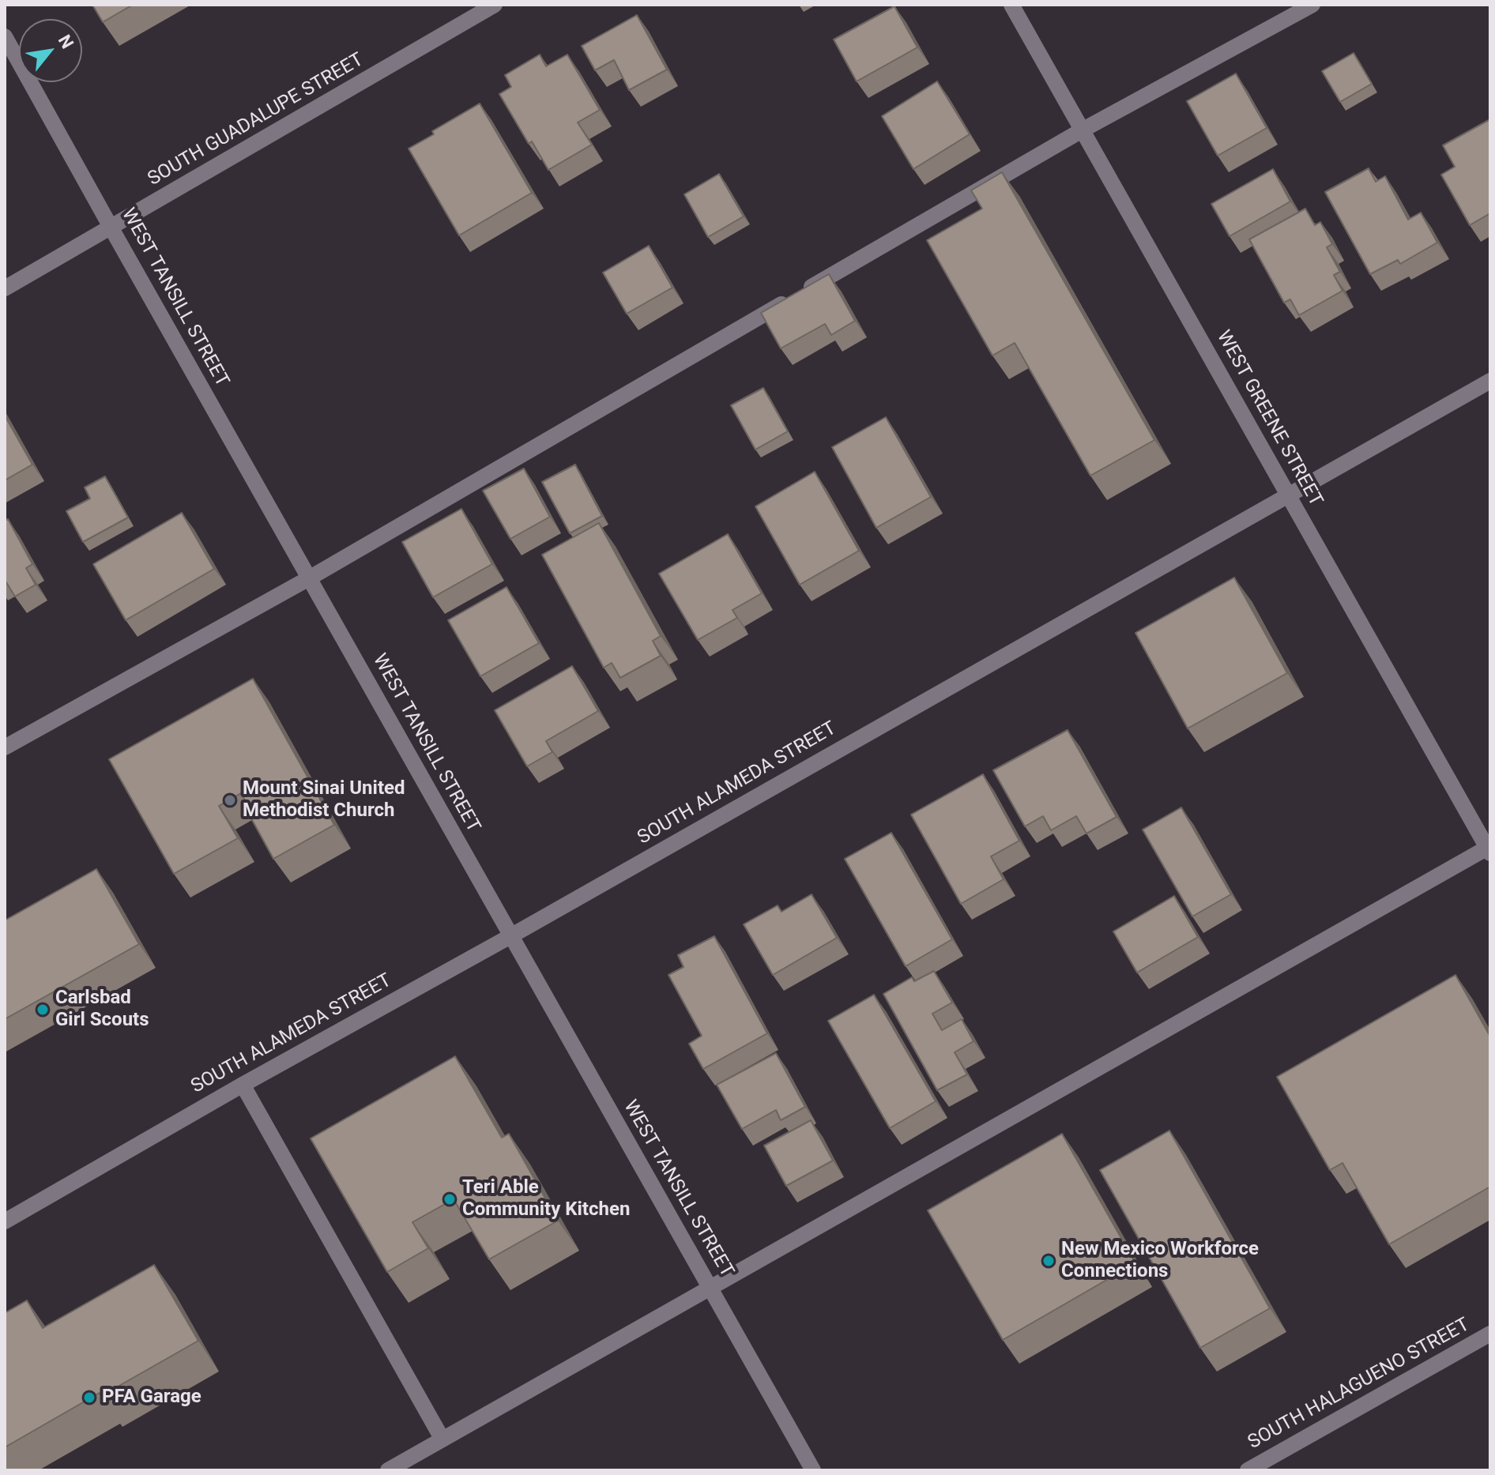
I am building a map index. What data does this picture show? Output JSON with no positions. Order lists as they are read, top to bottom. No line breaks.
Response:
{"streets":{"street":["SOUTH GUADALUPE STREET","WEST TANSILL STREET","WEST GREENE STREET","SOUTH ALAMEDA STREET","SOUTH HALAGUENO STREET"]},"crossings":[["SOUTH GUADALUPE STREET","WEST TANSILL STREET"],["WEST TANSILL STREET","SOUTH ALAMEDA STREET"],["WEST GREENE STREET","SOUTH ALAMEDA STREET"]],"places":["Mount Sinai United Methodist Church","Carlsbad Girl Scouts","Teri Able Community Kitchen","New Mexico Workforce Connections","PFA Garage"],"north":"top right"}
